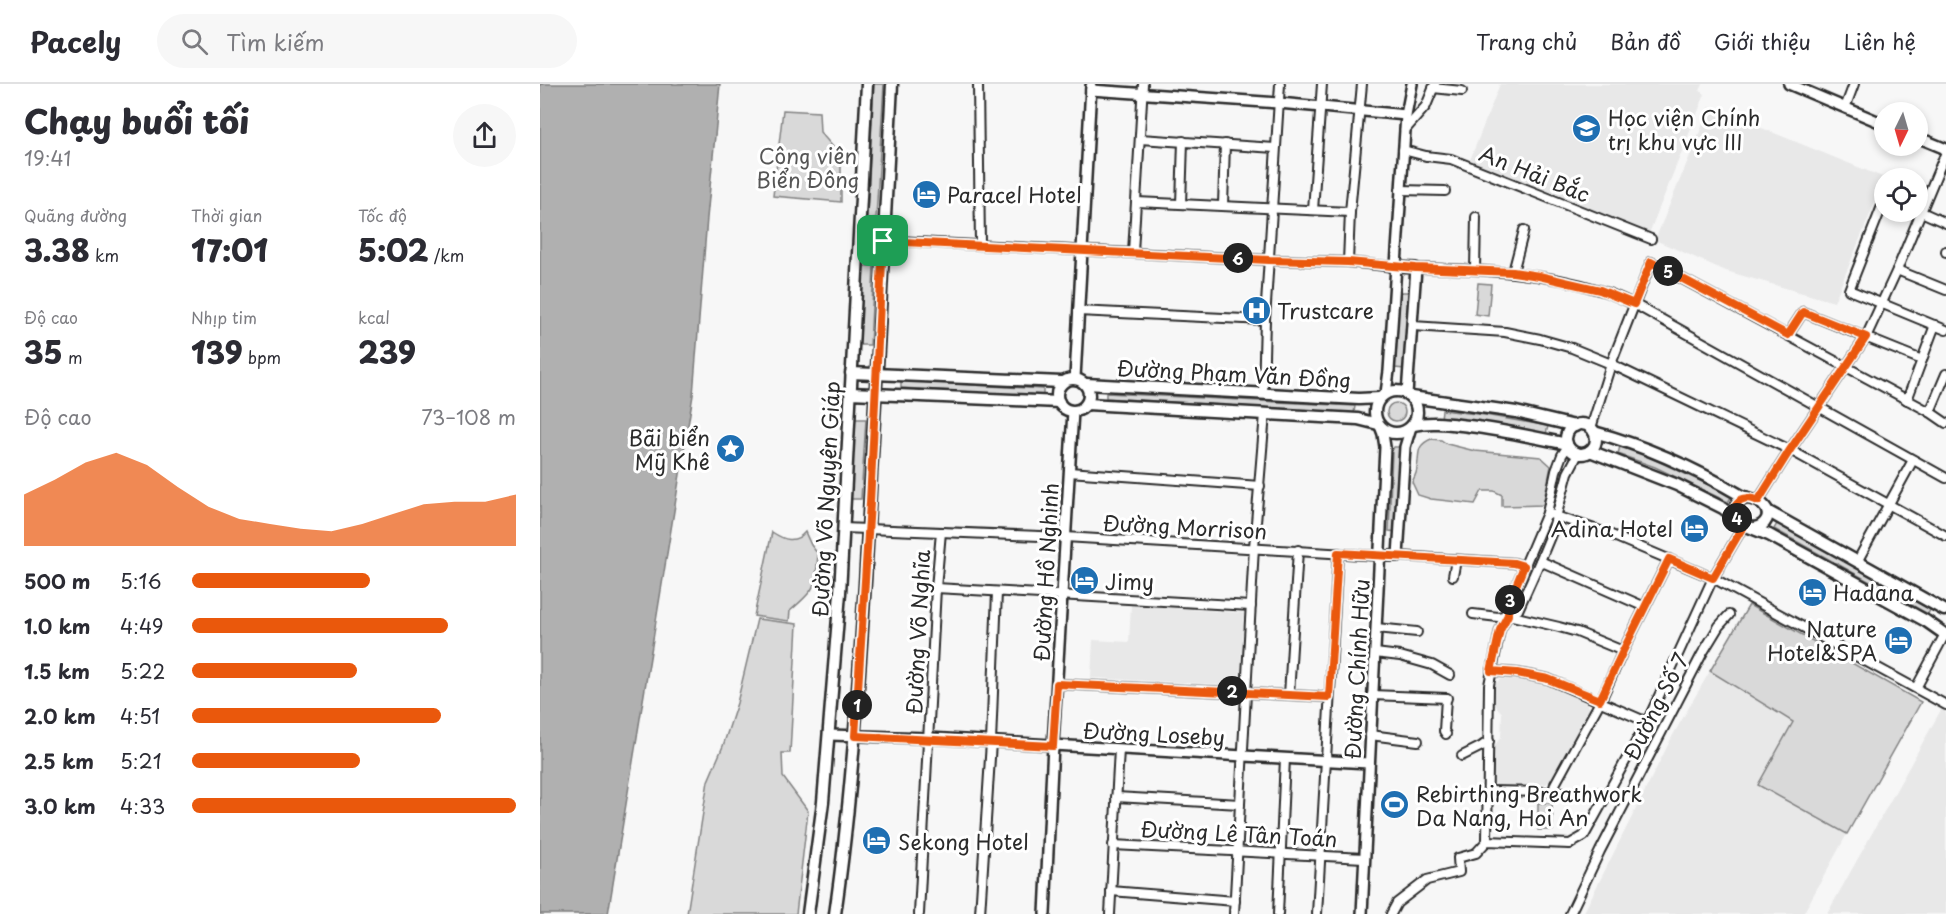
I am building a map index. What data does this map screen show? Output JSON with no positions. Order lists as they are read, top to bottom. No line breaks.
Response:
{"streets":{"main road":["Đường Phạm Văn Đồng","Đường Võ Nguyên Giáp"],"street":["An Hải Bắc","Đường Morrison","Đường Hồ Nghinh","Đường Võ Nghĩa","Đường Chính Hữu","Đường Số 7","Đường Loseby","Đường Lê Tân Toán"]},"crossings":[["Đường Phạm Văn Đồng","Đường Hồ Nghinh"],["Đường Phạm Văn Đồng","Đường Chính Hữu"],["Đường Võ Nguyên Giáp","Đường Morrison"],["Đường Võ Nguyên Giáp","Đường Loseby"],["Đường Morrison","Đường Hồ Nghinh"],["Đường Morrison","Đường Võ Nghĩa"],["Đường Morrison","Đường Chính Hữu"],["Đường Hồ Nghinh","Đường Loseby"],["Đường Võ Nghĩa","Đường Loseby"],["Đường Chính Hữu","Đường Loseby"],["Đường Chính Hữu","Đường Lê Tân Toán"]],"parks":["Công viên Biển Đông"],"places":{"school or university":["Học viện Chính trị khu vực III"],"hotel":["Paracel Hotel","Adina Hotel","Jimy","Hadana","Nature Hotel&SPA","Sekong Hotel"],"hospital":["Trustcare"],"place":["Bãi biển Mỹ Khê"],"sports":["Rebirthing Breathwork Da Nang, Hoi An"]},"north":"bottom","page":{"header":"Pacely","search":"Tìm kiếm","nav":["Trang chủ","Bản đồ","Giới thiệu","Liên hệ"],"heading":["Chạy buổi tối","19:41"],"stats":[["Quãng đường","3.38 km"],["Thời gian","17:01"],["Tốc độ","5:02 /km"],["Độ cao","35 m"],["Nhịp tim","139 bpm"],["kcal","239"]],"pins":["6","5","4","3","2","1"],"chart":["Độ cao","73–108 m"],"list":[{"name":"500 m","note":"5:16"},{"name":"1.0 km","note":"4:49"},{"name":"1.5 km","note":"5:22"},{"name":"2.0 km","note":"4:51"},{"name":"2.5 km","note":"5:21"},{"name":"3.0 km","note":"4:33"}]}}
